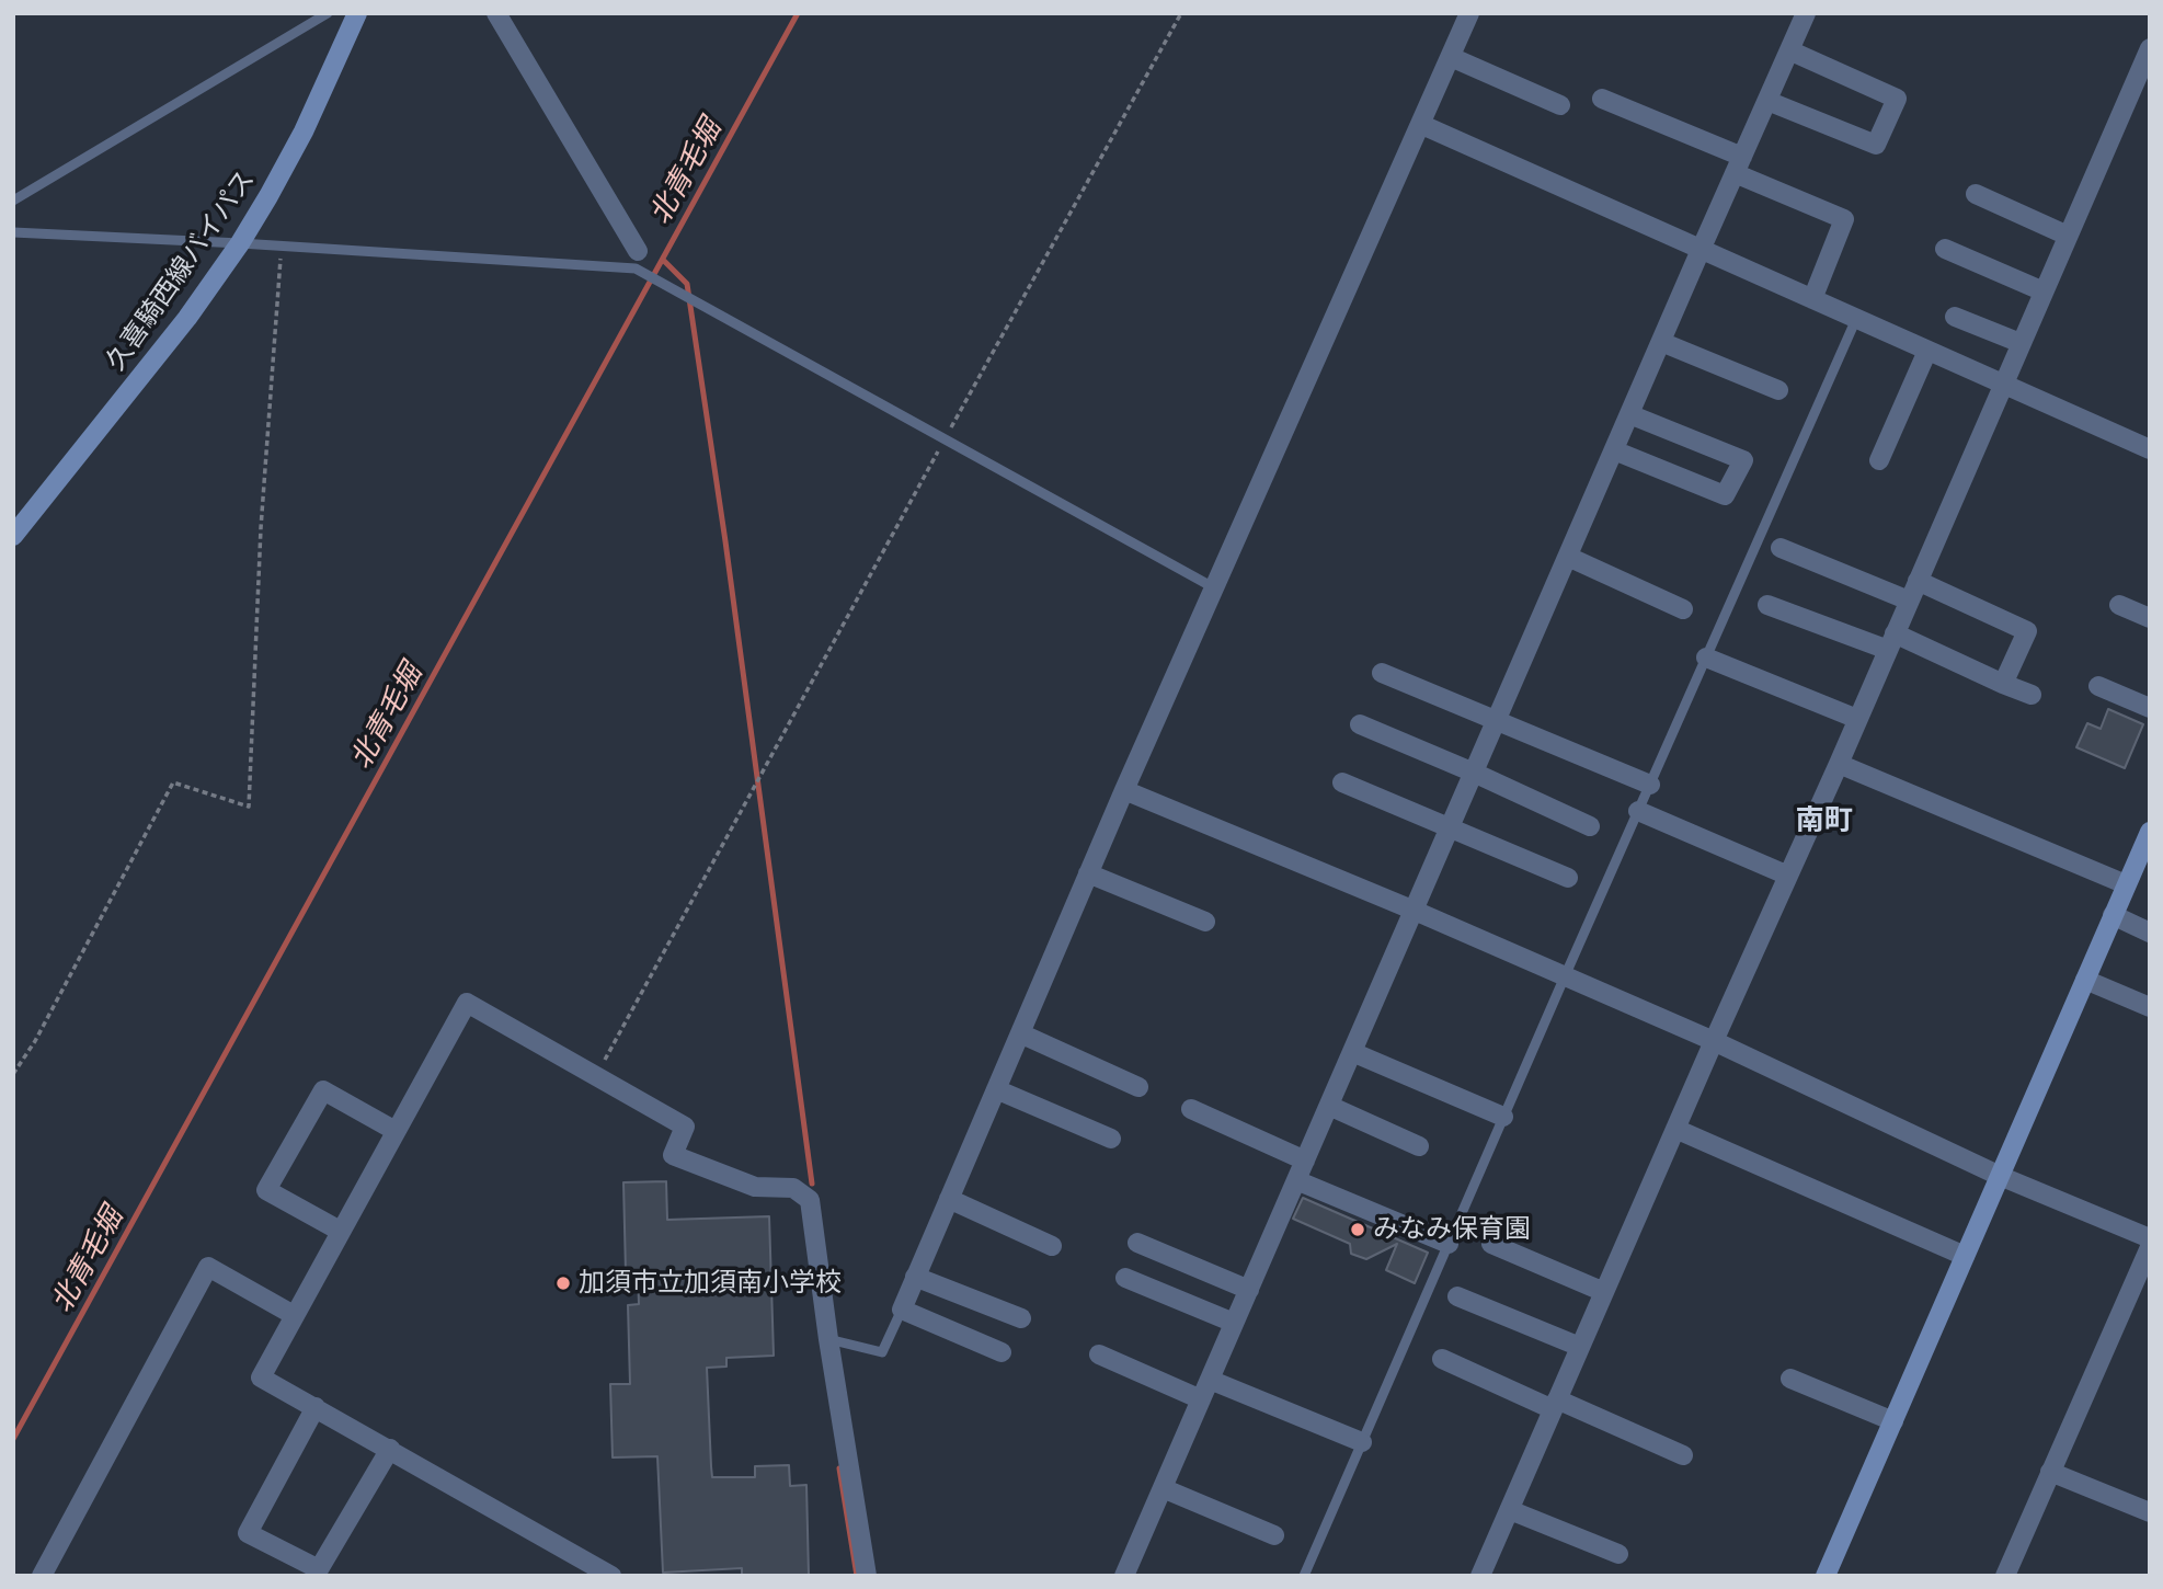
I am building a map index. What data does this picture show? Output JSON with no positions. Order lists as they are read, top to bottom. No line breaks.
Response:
{"streets":{"street":["久喜騎西線バイパス"]},"districts":["南町"],"water":["北青毛堀"],"places":["みなみ保育園","加須市立加須南小学校"]}
